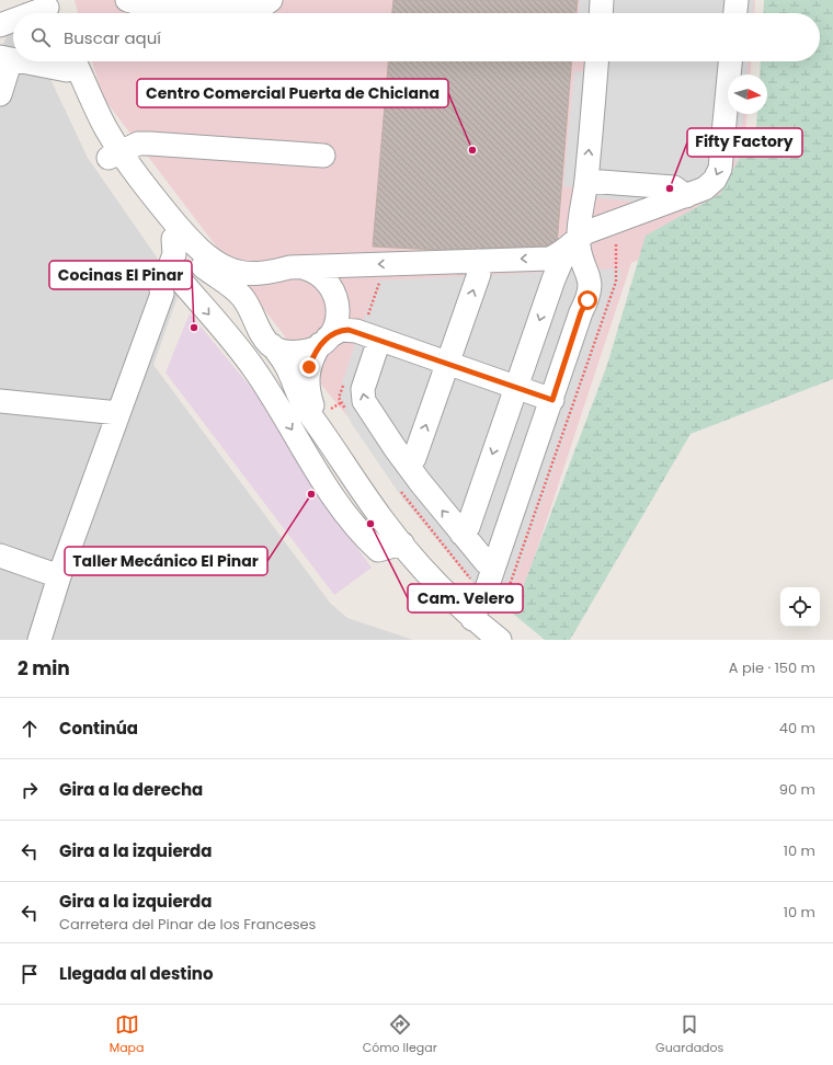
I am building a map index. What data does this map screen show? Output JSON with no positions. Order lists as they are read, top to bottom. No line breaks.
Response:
{"places":["Centro Comercial Puerta de Chiclana","Fifty Factory","Cocinas El Pinar","Taller Mecánico El Pinar","Cam. Velero"],"north":"right","page":{"search":"Buscar aquí","heading":["2 min","A pie · 150 m"],"list":[["Continúa","40 m"],["Gira a la derecha","90 m"],["Gira a la izquierda","10 m"],["Gira a la izquierda","Carretera del Pinar de los Franceses","10 m"],"Llegada al destino"],"nav":["Mapa","Cómo llegar","Guardados"]}}
